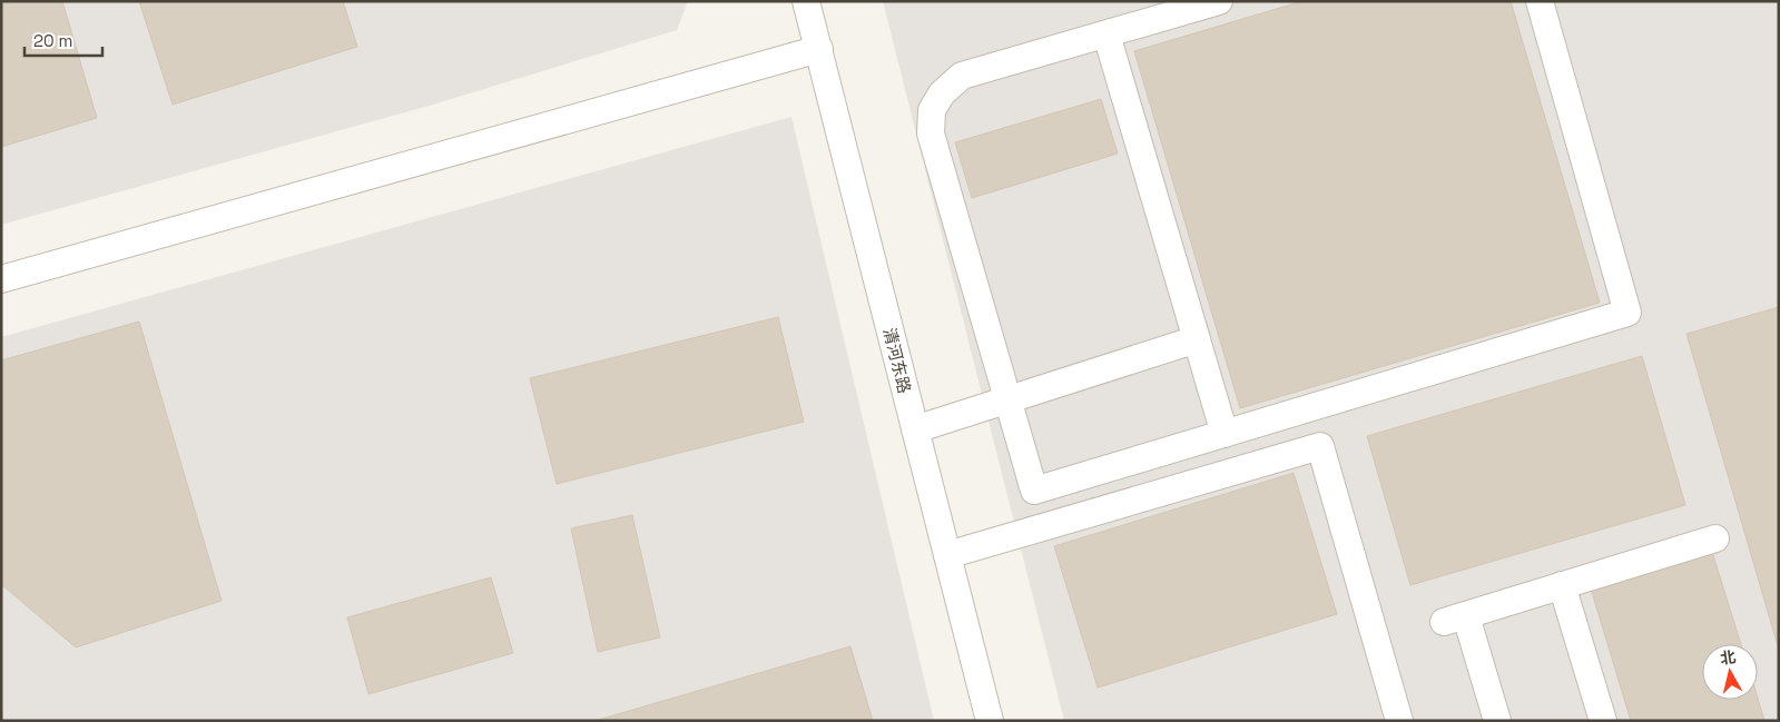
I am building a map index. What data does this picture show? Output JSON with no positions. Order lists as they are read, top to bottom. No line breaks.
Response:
{"streets":{"street":["清河东路"]},"scale_bar":"20 m","north":"top"}
